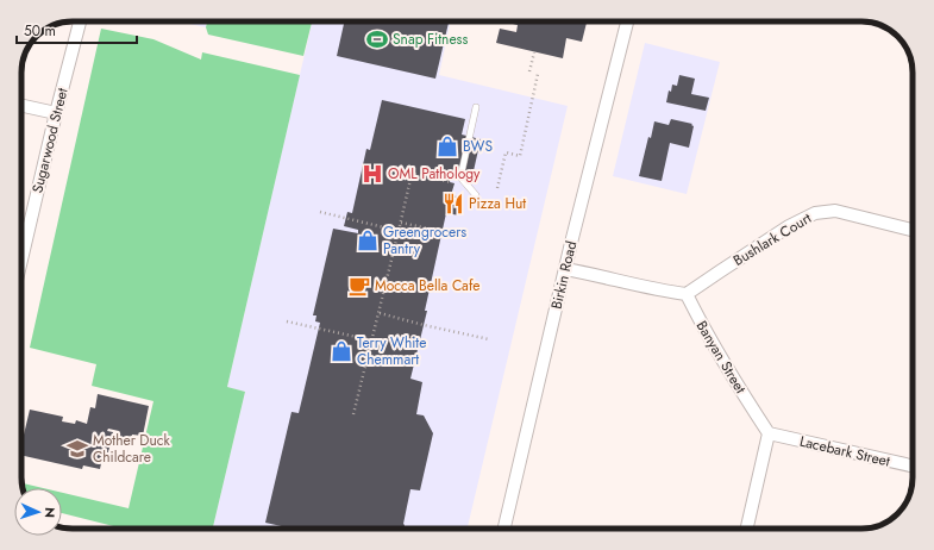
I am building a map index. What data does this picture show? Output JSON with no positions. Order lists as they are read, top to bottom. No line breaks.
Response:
{"streets":{"street":["Sugarwood Street","Bushlark Court","Birkin Road","Banyan Street","Lacebark Street"]},"crossings":[["Bushlark Court","Banyan Street"],["Banyan Street","Lacebark Street"]],"places":{"sports":["Snap Fitness"],"shop":["BWS","Greengrocers Pantry","Terry White Chemmart"],"hospital":["OML Pathology"],"restaurant":["Pizza Hut"],"cafe":["Mocca Bella Cafe"],"school or university":["Mother Duck Childcare"]},"scale_bar":"50 m","north":"right"}
